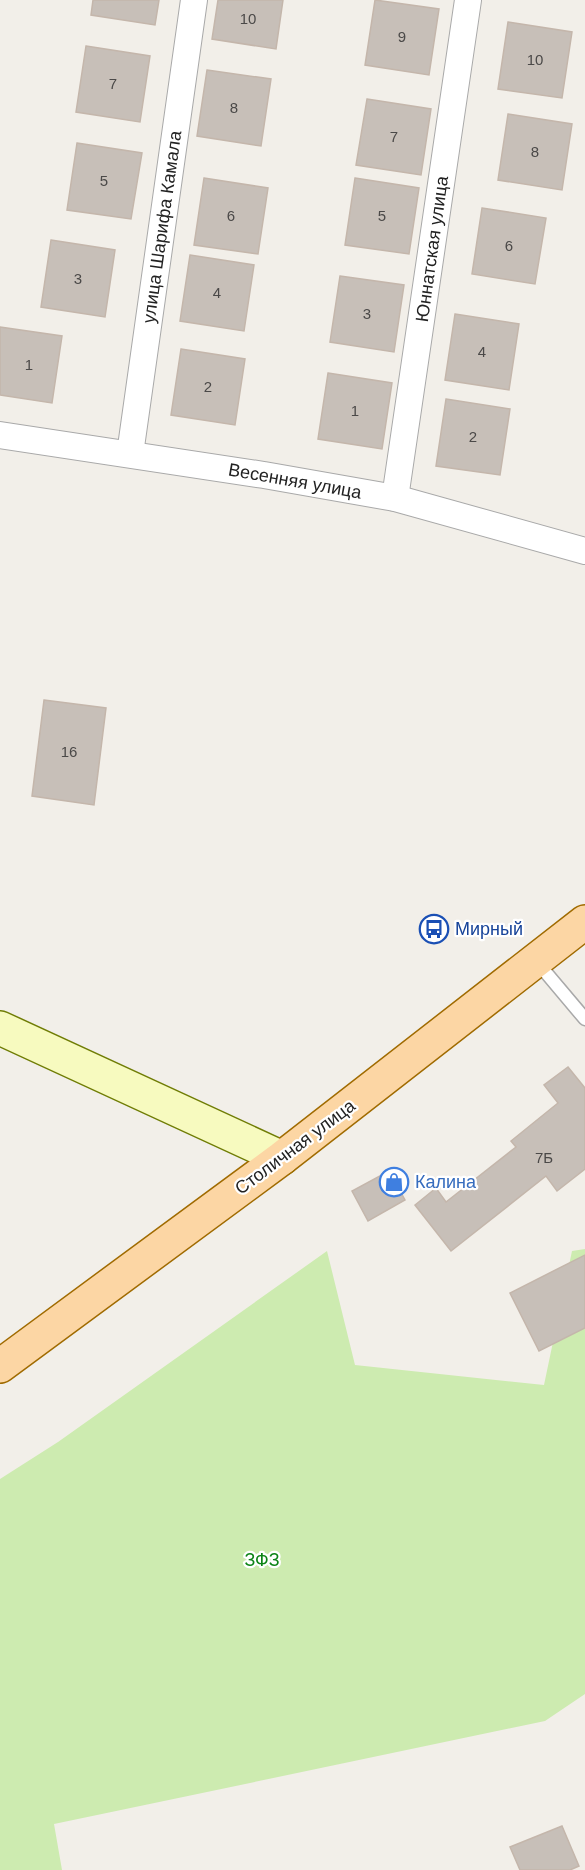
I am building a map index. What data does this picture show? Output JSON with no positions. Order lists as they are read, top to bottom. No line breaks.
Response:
{"streets":{"main road":["Столичная улица"],"street":["улица Шарифа Камала","Юннатская улица","Весенняя улица"]},"crossings":[["улица Шарифа Камала","Весенняя улица"],["Юннатская улица","Весенняя улица"]],"parks":["ЗФЗ"],"places":{"bus stop":["Мирный"],"shop":["Калина"]},"house_numbers":["10","9","10","7","8","7","8","5","6","5","6","3","4","3","4","1","2","1","2","16","7Б"]}
